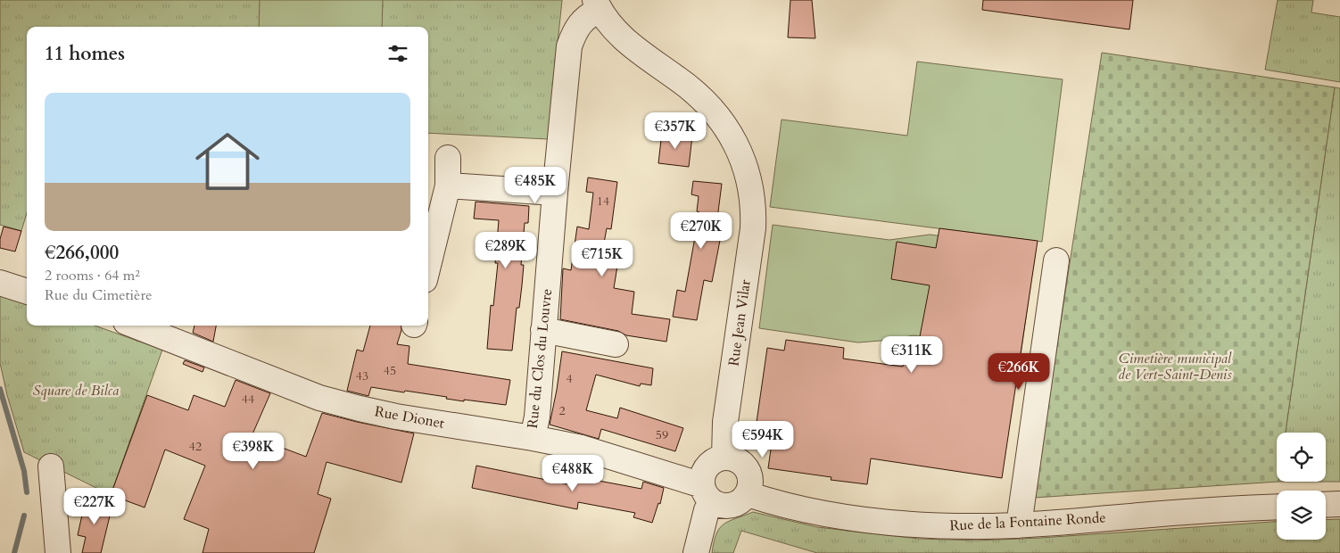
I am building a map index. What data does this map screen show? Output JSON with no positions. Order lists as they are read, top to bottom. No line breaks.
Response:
{"streets":{"street":["Rue Jean Vilar","Rue du Clos du Louvre","Rue Dionet","Rue de la Fontaine Ronde"]},"crossings":[["Rue Jean Vilar","Rue du Clos du Louvre"],["Rue Jean Vilar","Rue Dionet"],["Rue Jean Vilar","Rue de la Fontaine Ronde"],["Rue du Clos du Louvre","Rue Dionet"],["Rue Dionet","Rue de la Fontaine Ronde"]],"parks":["Cimetière municipal de Vert-Saint-Denis","Square de Bilca"],"house_numbers":["14","45","43","4","44","2","59","42"],"page":{"heading":"11 homes","list":[{"name":"€266,000","note":"2 rooms · 64 m² · Rue du Cimetière"}],"price":["€357K","€485K","€270K","€289K","€715K","€311K","€266K","€594K","€398K","€488K","€227K"]}}
